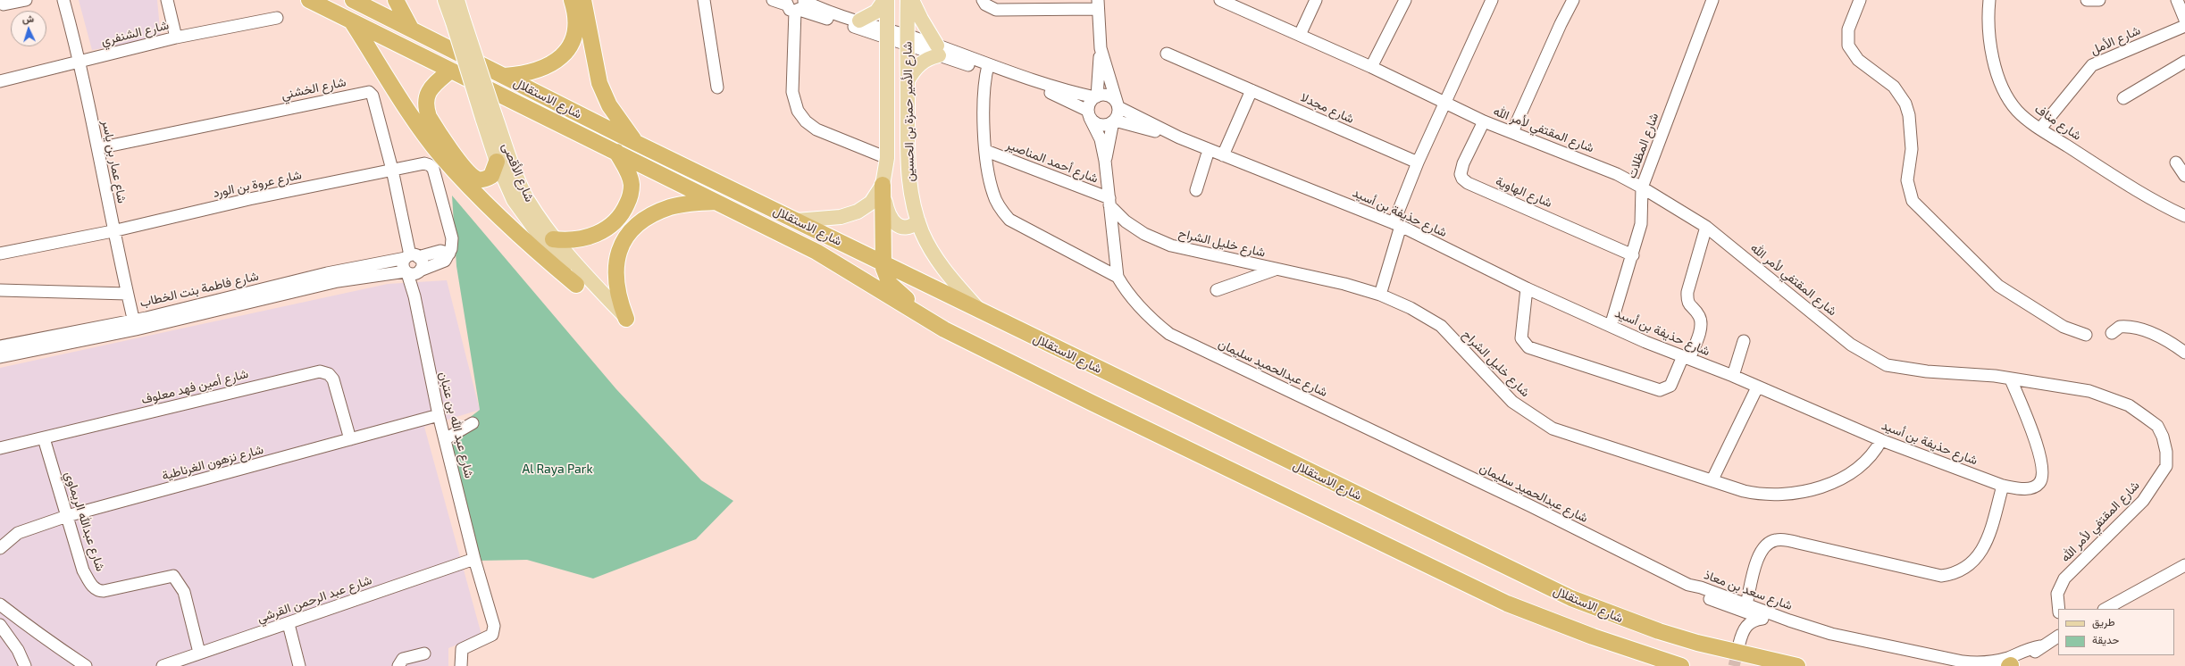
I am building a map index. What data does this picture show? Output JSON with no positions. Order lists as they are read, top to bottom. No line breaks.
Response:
{"streets":{"highway":["شارع الاستقلال"],"main road":["شارع الأمير حمزة بن الحسين","شارع الأقصى"],"street":["شارع الشنفري","شارع الأمل","شارع الخشني","شارع مجدلا","شارع مناف","شارع المقتفي لأمر الله","شارع المظلات","شاع عمار بن ياسر","شارع أحمد المناصير","شارع عروة بن الورد","شارع الهاوية","شارع حذيفة بن أسيد","شارع خليل الشراح","شارع فاطمة بنت الخطاب","شارع عبدالحميد سليمان","شارع أمين فهد معلوف","شارع عبد الله بن عتبان","شارع نزهون الغرناطية","شارع عبدالله الريماوي","شارع سعد بن معاذ","شارع عبد الرحمن القرشي"]},"crossings":[["شارع الشنفري","شاع عمار بن ياسر"],["شارع الأمل","شارع مناف"],["شارع الخشني","شاع عمار بن ياسر"],["شارع الخشني","شارع عروة بن الورد"],["شارع الخشني","شارع فاطمة بنت الخطاب"],["شارع الاستقلال","شارع الأمير حمزة بن الحسين"],["شارع المقتفي لأمر الله","شارع المظلات"],["شارع المقتفي لأمر الله","شارع الهاوية"],["شارع المقتفي لأمر الله","شارع حذيفة بن أسيد"],["شارع المظلات","شارع الهاوية"],["شارع المظلات","شارع حذيفة بن أسيد"],["شاع عمار بن ياسر","شارع عروة بن الورد"],["شاع عمار بن ياسر","شارع فاطمة بنت الخطاب"],["شارع أحمد المناصير","شارع خليل الشراح"],["شارع حذيفة بن أسيد","شارع خليل الشراح"],["شارع فاطمة بنت الخطاب","شارع عبد الله بن عتبان"],["شارع عبدالحميد سليمان","شارع سعد بن معاذ"],["شارع أمين فهد معلوف","شارع نزهون الغرناطية"],["شارع أمين فهد معلوف","شارع عبدالله الريماوي"],["شارع عبد الله بن عتبان","شارع نزهون الغرناطية"],["شارع عبد الله بن عتبان","شارع عبد الرحمن القرشي"],["شارع نزهون الغرناطية","شارع عبدالله الريماوي"],["شارع عبدالله الريماوي","شارع عبد الرحمن القرشي"]],"parks":["Al Raya Park"],"legend":["طريق","حديقة"],"north":"top"}
